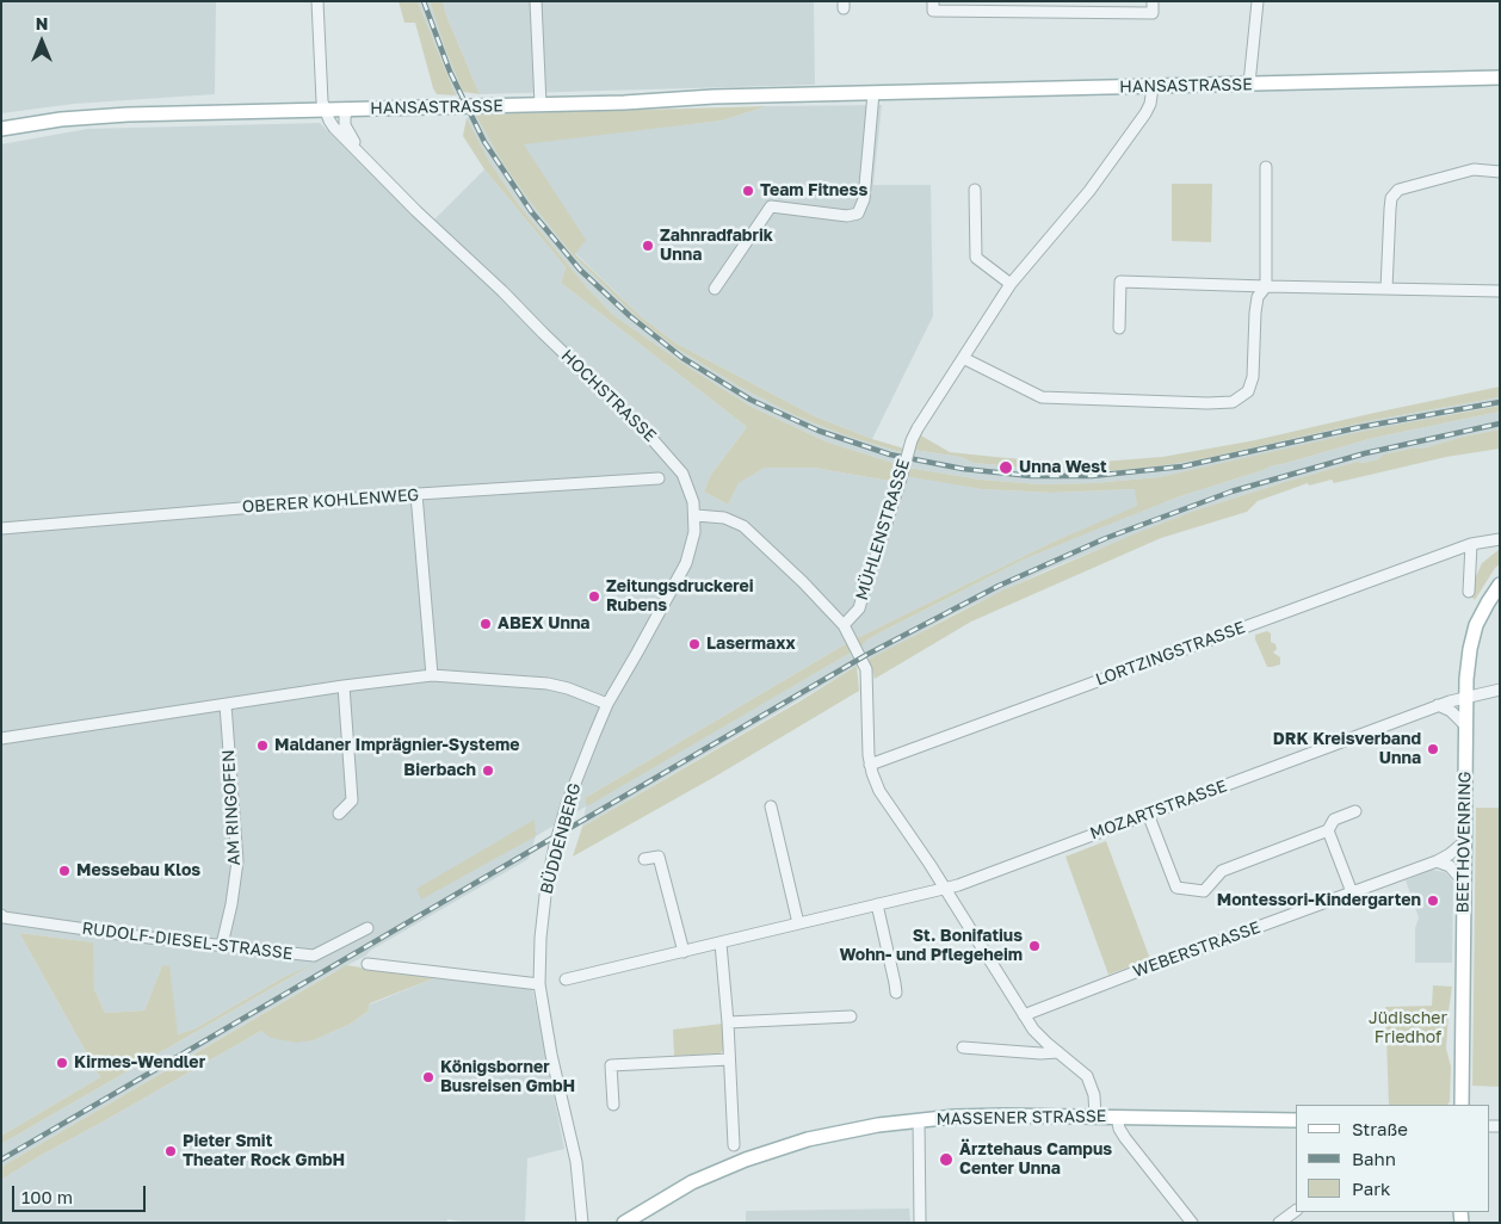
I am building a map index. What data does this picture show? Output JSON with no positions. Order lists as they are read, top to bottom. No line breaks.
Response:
{"streets":{"main road":["HANSASTRASSE","BEETHOVENRING","MASSENER STRASSE"],"street":["HOCHSTRASSE","OBERER KOHLENWEG","MÜHLENSTRASSE","LORTZINGSTRASSE","AM RINGOFEN","MOZARTSTRASSE","BÜDDENBERG","RUDOLF-DIESEL-STRASSE","WEBERSTRASSE"]},"crossings":[["HANSASTRASSE","HOCHSTRASSE"],["HANSASTRASSE","MÜHLENSTRASSE"],["HOCHSTRASSE","BÜDDENBERG"],["AM RINGOFEN","RUDOLF-DIESEL-STRASSE"],["MOZARTSTRASSE","BEETHOVENRING"],["BEETHOVENRING","WEBERSTRASSE"]],"parks":["Jüdischer Friedhof"],"places":["Team Fitness","Zahnradfabrik Unna","Unna West","Zeitungsdruckerei Rubens","ABEX Unna","Lasermaxx","Maldaner Imprägnier-Systeme","DRK Kreisverband Unna","Bierbach","Messebau Klos","Montessori-Kindergarten","St. Bonifatius Wohn- und Pflegeheim","Kirmes-Wendler","Königsborner Busreisen GmbH","Pieter Smit Theater Rock GmbH","Ärztehaus Campus Center Unna"],"legend":["Straße","Bahn","Park"],"scale_bar":"100 m","north":"top"}
